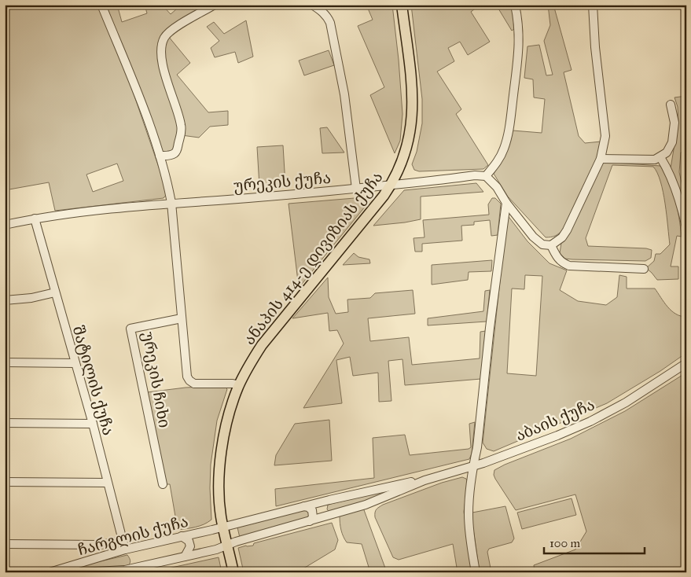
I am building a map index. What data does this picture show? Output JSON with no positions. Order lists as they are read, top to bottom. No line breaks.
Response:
{"streets":{"main road":["ანაპის 414-ე დივიზიას ქუჩა"],"street":["ურეკის ქუჩა","ურეკის ჩიხი","შატილის ქუჩა","აბაის ქუჩა","ჩარგლის ქუჩა"]},"crossings":[["ურეკის ქუჩა","ანაპის 414-ე დივიზიას ქუჩა"],["ურეკის ქუჩა","ურეკის ჩიხი"],["ურეკის ქუჩა","შატილის ქუჩა"],["ანაპის 414-ე დივიზიას ქუჩა","ურეკის ჩიხი"],["ანაპის 414-ე დივიზიას ქუჩა","აბაის ქუჩა"],["ანაპის 414-ე დივიზიას ქუჩა","ჩარგლის ქუჩა"],["შატილის ქუჩა","ჩარგლის ქუჩა"],["აბაის ქუჩა","ჩარგლის ქუჩა"]],"scale_bar":"100 m"}
